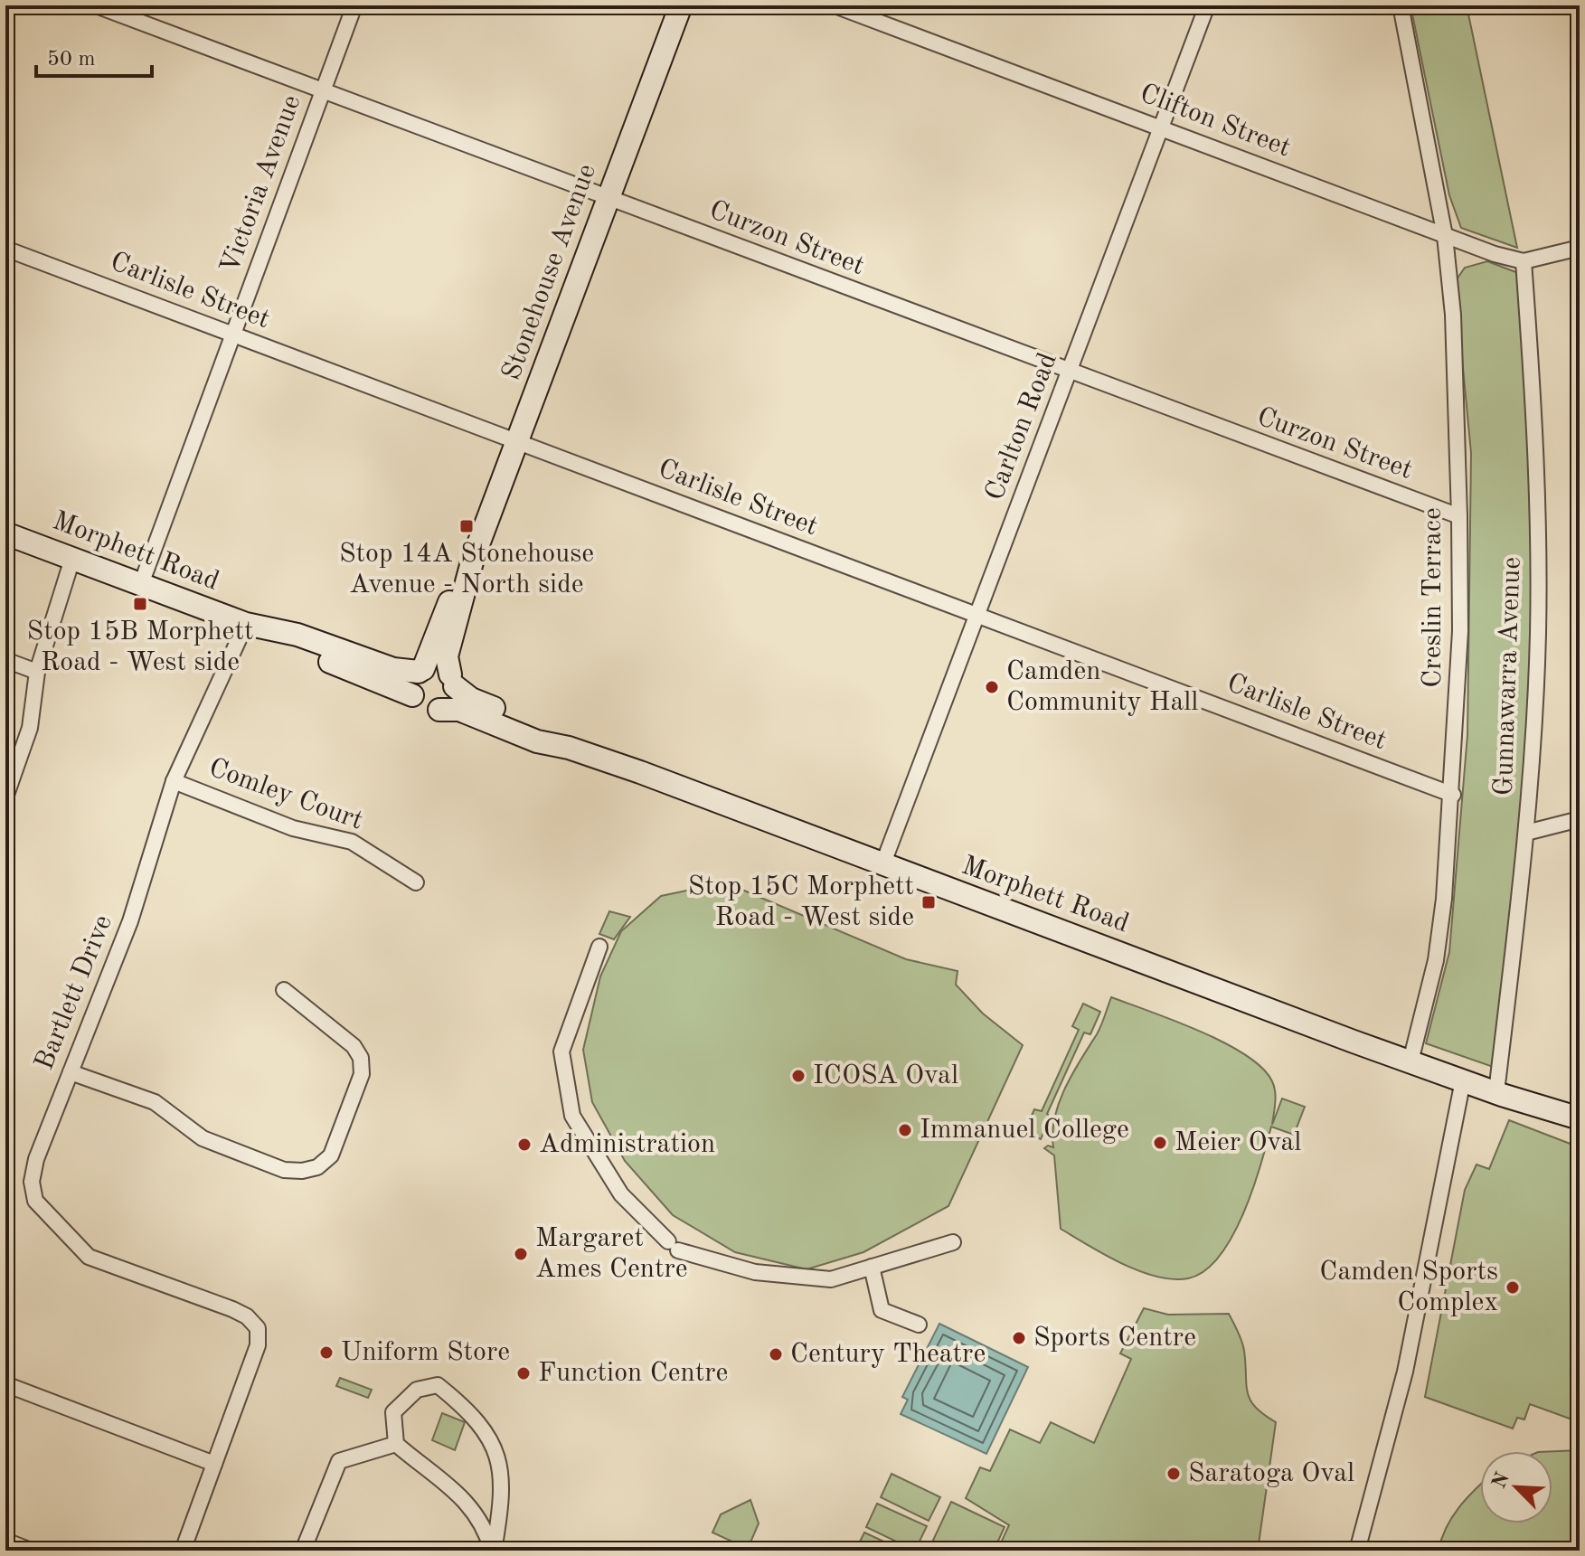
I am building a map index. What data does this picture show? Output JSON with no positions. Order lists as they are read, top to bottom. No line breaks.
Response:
{"streets":{"street":["Clifton Street","Victoria Avenue","Curzon Street","Stonehouse Avenue","Carlisle Street","Carlton Road","Morphett Road","Creslin Terrace","Gunnawarra Avenue","Comley Court","Bartlett Drive"]},"crossings":[["Clifton Street","Carlton Road"],["Clifton Street","Creslin Terrace"],["Clifton Street","Gunnawarra Avenue"],["Victoria Avenue","Curzon Street"],["Victoria Avenue","Carlisle Street"],["Victoria Avenue","Morphett Road"],["Curzon Street","Stonehouse Avenue"],["Curzon Street","Carlton Road"],["Curzon Street","Creslin Terrace"],["Stonehouse Avenue","Carlisle Street"],["Stonehouse Avenue","Morphett Road"],["Carlisle Street","Carlton Road"],["Carlisle Street","Creslin Terrace"],["Carlton Road","Morphett Road"],["Morphett Road","Creslin Terrace"],["Morphett Road","Gunnawarra Avenue"],["Morphett Road","Bartlett Drive"],["Comley Court","Bartlett Drive"]],"places":{"transit":["Stop 14A Stonehouse Avenue - North side","Stop 15B Morphett Road - West side","Stop 15C Morphett Road - West side"],"other":["Camden Community Hall","ICOSA Oval","Immanuel College","Meier Oval","Administration","Margaret Ames Centre","Camden Sports Complex","Sports Centre","Uniform Store","Century Theatre","Function Centre","Saratoga Oval"]},"scale_bar":"50 m","north":"top left"}
